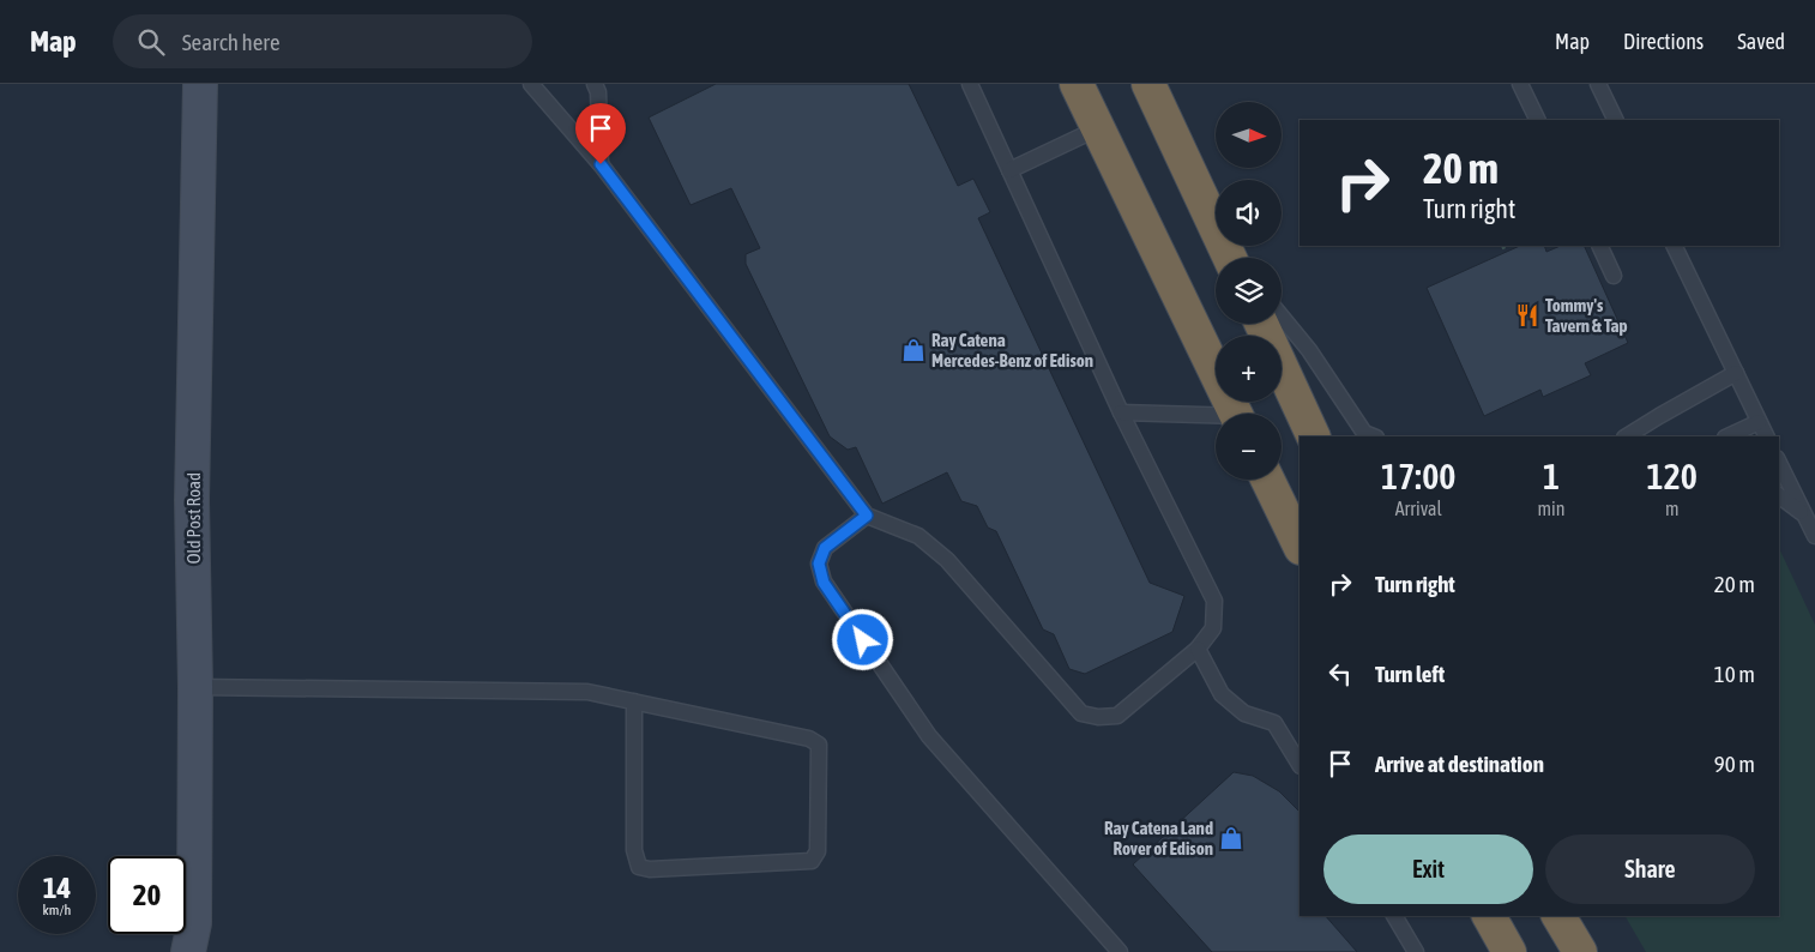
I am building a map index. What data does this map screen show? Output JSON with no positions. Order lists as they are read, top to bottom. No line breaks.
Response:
{"streets":{"street":["Old Post Road"]},"places":{"restaurant":["Tommy's Tavern & Tap"],"shop":["Ray Catena Mercedes-Benz of Edison","Ray Catena Land Rover of Edison"]},"north":"right","page":{"header":"Map","search":"Search here","nav":["Map","Directions","Saved"],"map_buttons":["+","−"],"turn":["20 m","Turn right"],"eta":["17:00","Arrival","1","min","120","m"],"list":[{"name":"Turn right","value":"20 m"},{"name":"Turn left","value":"10 m"},{"name":"Arrive at destination","value":"90 m"}],"buttons":["Exit","Share"],"speed":"14 km/h","limit":"20"}}
